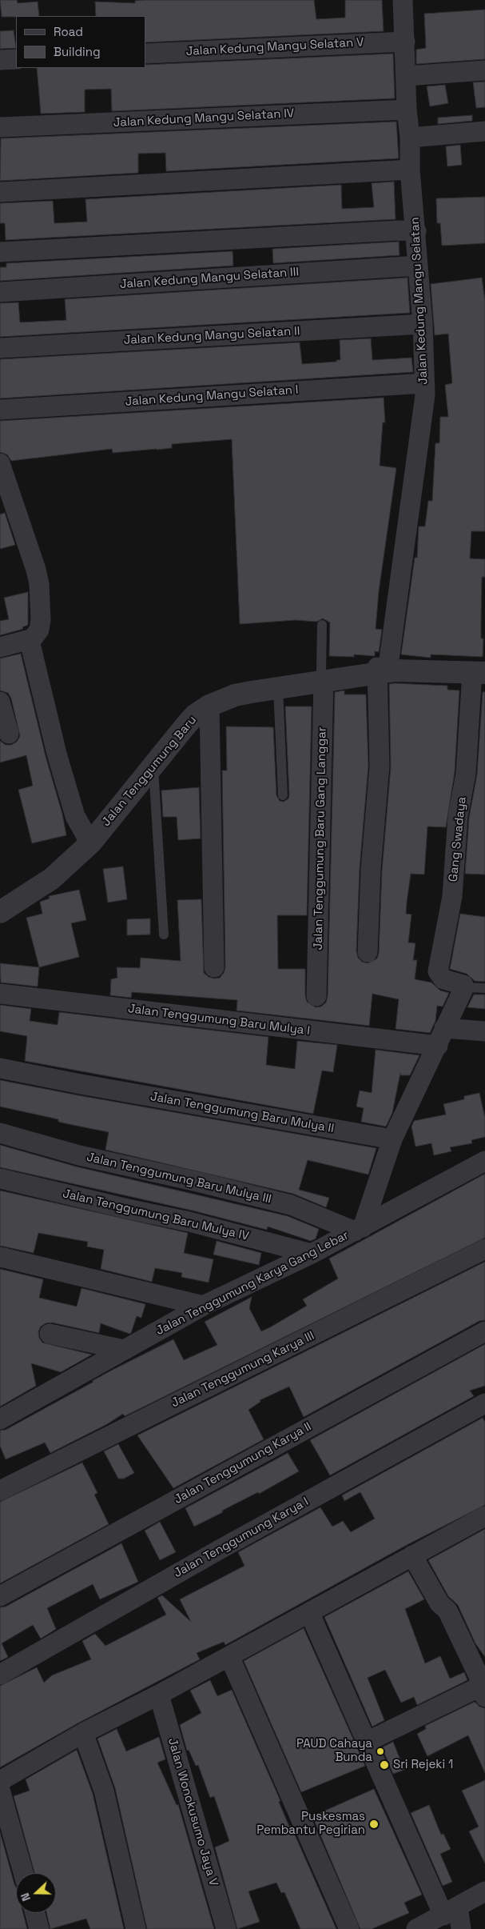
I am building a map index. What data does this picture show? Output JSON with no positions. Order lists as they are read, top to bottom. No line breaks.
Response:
{"streets":{"street":["Jalan Kedung Mangu Selatan V","Jalan Kedung Mangu Selatan IV","Jalan Kedung Mangu Selatan III","Jalan Kedung Mangu Selatan","Jalan Kedung Mangu Selatan II","Jalan Kedung Mangu Selatan I","Jalan Tenggumung Baru","Jalan Tenggumung Baru Gang Langgar","Gang Swadaya","Jalan Tenggumung Baru Mulya I","Jalan Tenggumung Baru Mulya II","Jalan Tenggumung Baru Mulya III","Jalan Tenggumung Baru Mulya IV","Jalan Tenggumung Karya Gang Lebar","Jalan Tenggumung Karya III","Jalan Tenggumung Karya II","Jalan Tenggumung Karya I","Jalan Wonokusumo Jaya V"]},"crossings":[["Jalan Kedung Mangu Selatan V","Jalan Kedung Mangu Selatan"],["Jalan Kedung Mangu Selatan IV","Jalan Kedung Mangu Selatan"],["Jalan Kedung Mangu Selatan III","Jalan Kedung Mangu Selatan"],["Jalan Kedung Mangu Selatan","Jalan Kedung Mangu Selatan II"],["Jalan Kedung Mangu Selatan","Jalan Kedung Mangu Selatan I"],["Jalan Kedung Mangu Selatan","Jalan Tenggumung Baru"],["Jalan Tenggumung Baru","Jalan Tenggumung Baru Gang Langgar"],["Jalan Tenggumung Baru","Gang Swadaya"],["Jalan Tenggumung Baru Mulya III","Jalan Tenggumung Karya Gang Lebar"],["Jalan Tenggumung Baru Mulya IV","Jalan Tenggumung Karya Gang Lebar"]],"places":["PAUD Cahaya Bunda","Sri Rejeki 1","Puskesmas Pembantu Pegirian"],"legend":["Road","Building"],"north":"left"}
